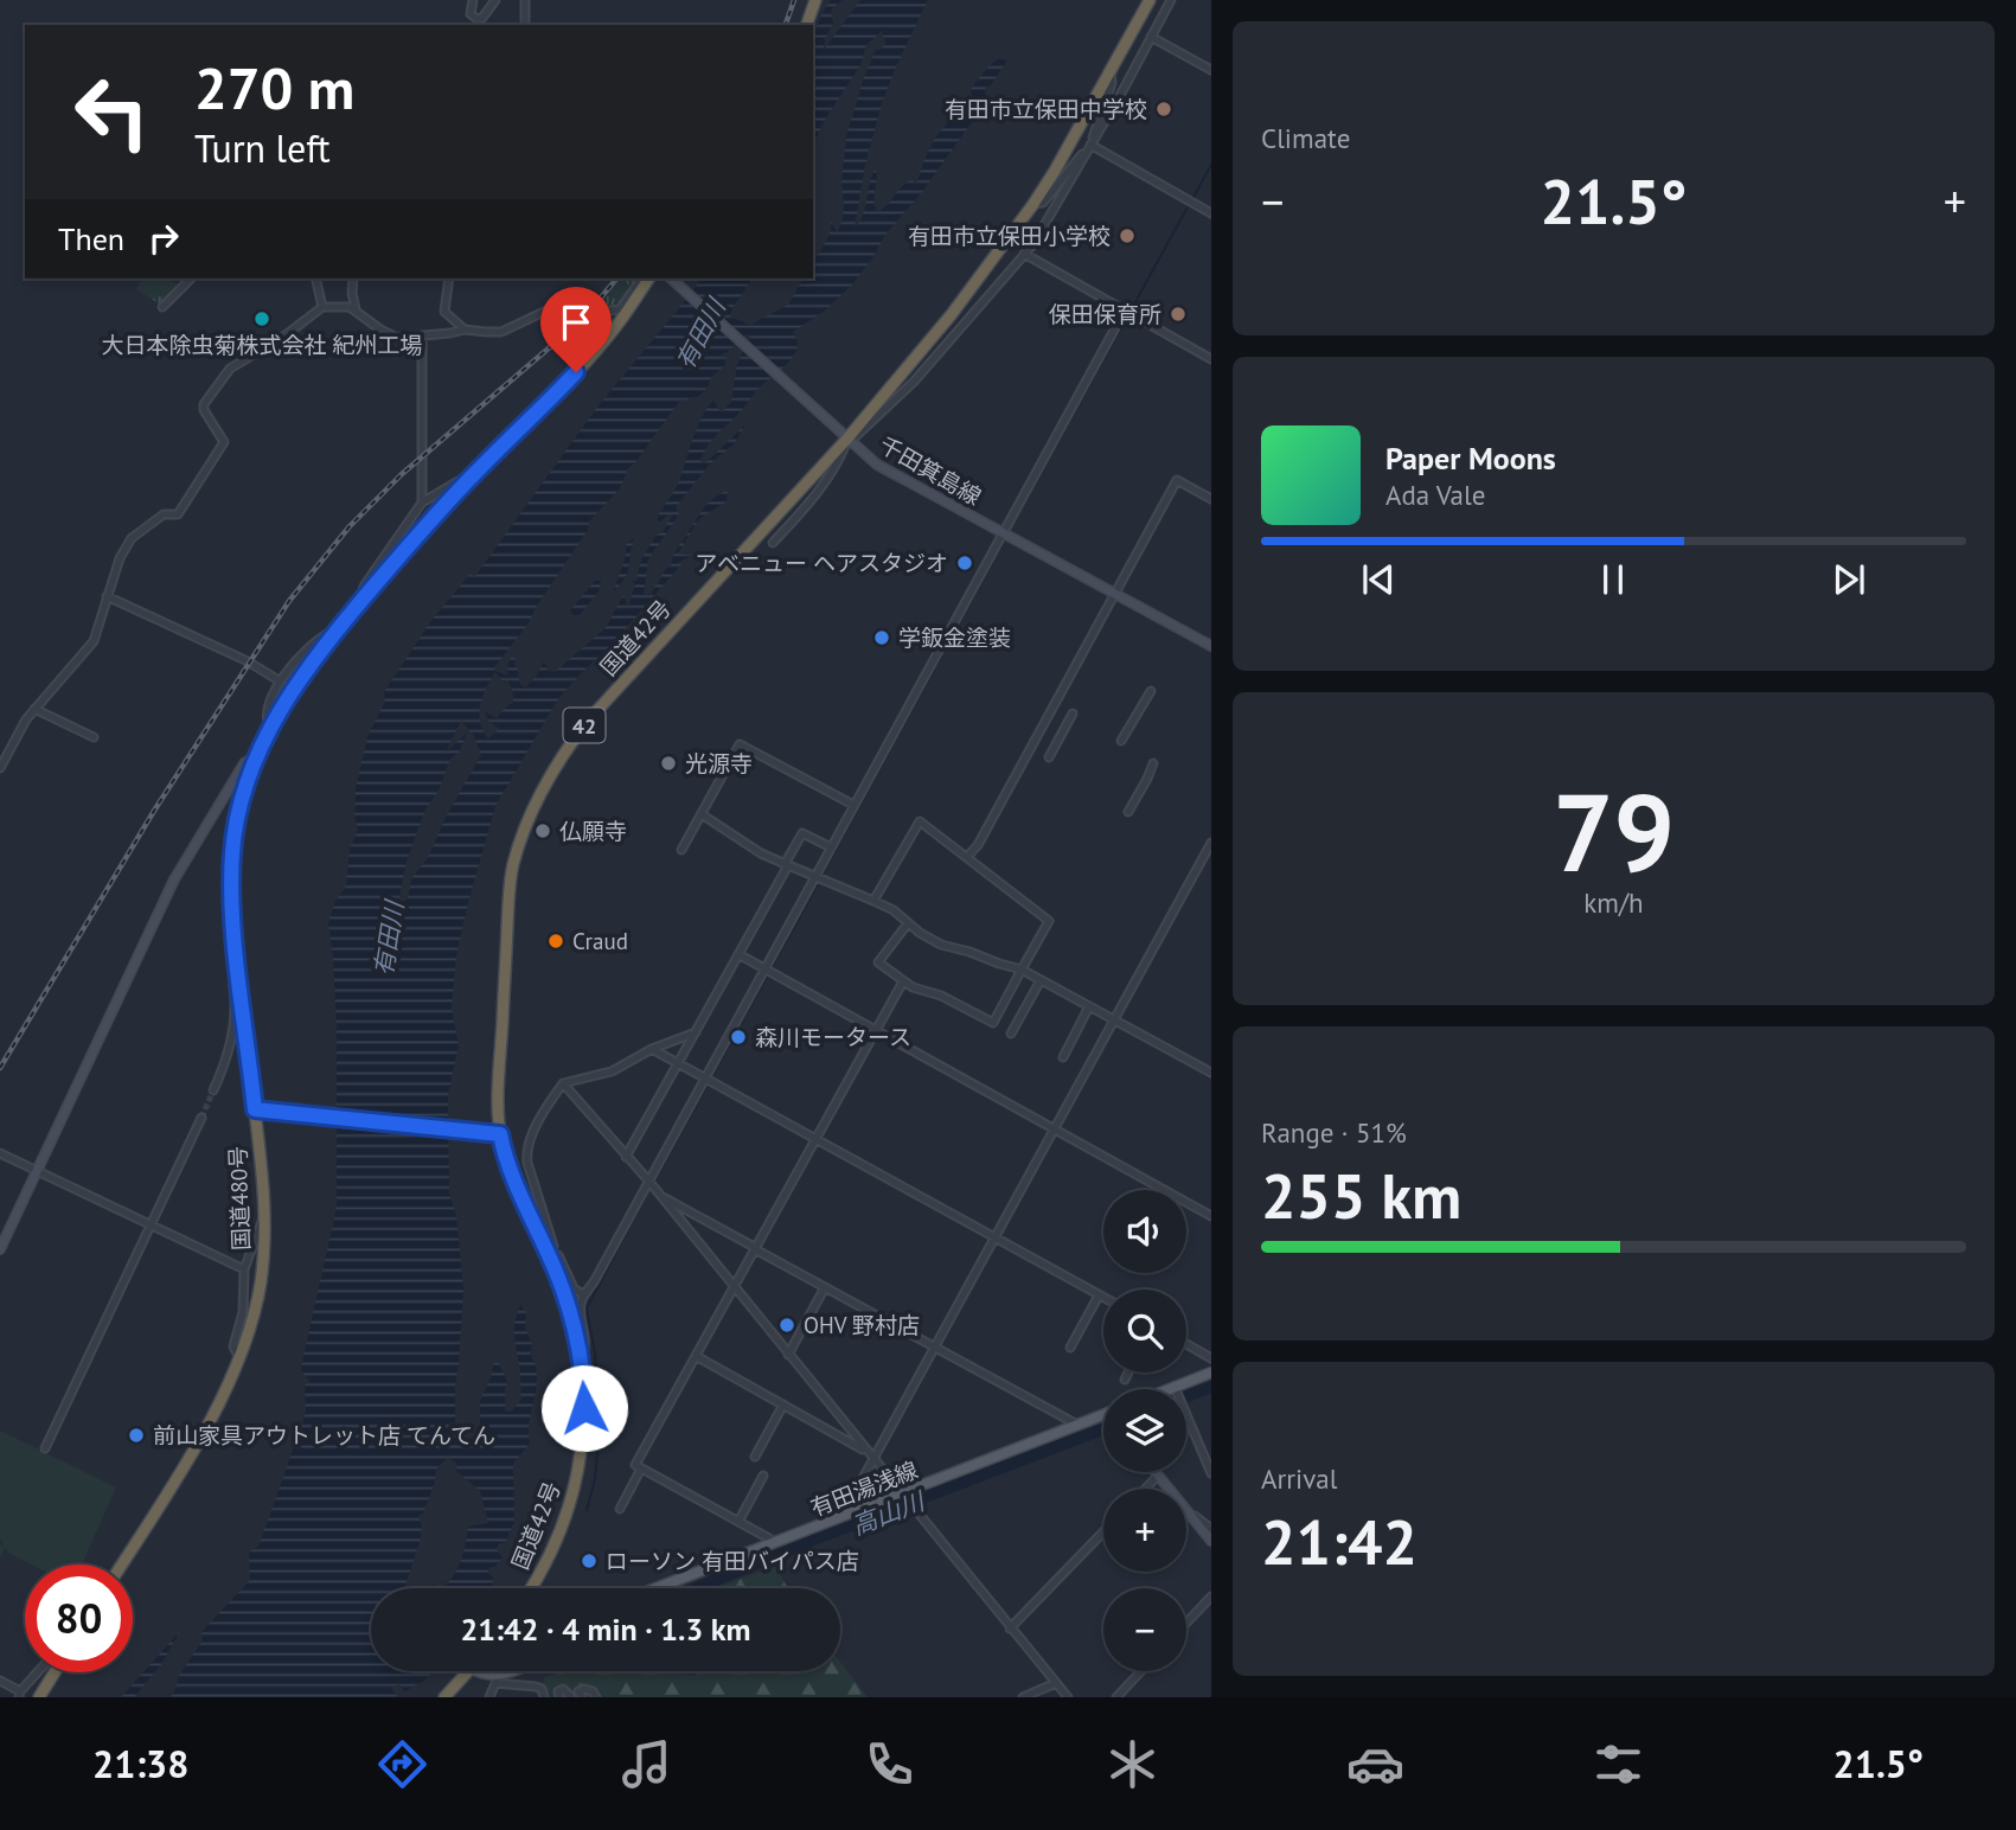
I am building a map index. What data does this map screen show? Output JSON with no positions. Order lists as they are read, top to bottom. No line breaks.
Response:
{"streets":{"highway":["国道42号","42","国道480号"],"main road":["有田湯浅線"],"street":["千田箕島線"]},"crossings":[["千田箕島線","国道42号"]],"water":["有田川","高山川"],"places":["有田市立保田中学校","有田市立保田小学校","保田保育所","大日本除虫菊株式会社 紀州工場","アベニュー ヘアスタジオ","学鈑金塗装","光源寺","仏願寺","Craud","森川モータース","OHV 野村店","前山家具アウトレット店 てんてん","ローソン 有田バイパス店"],"page":{"tile":["Climate",["79","km/h"],["Range · 51%","255 km"],["Arrival","21:42"]],"turn":["270 m","Turn left"],"heat":["−","21.5°","+"],"then":"Then","song":["Paper Moons","Ada Vale"],"map_buttons":["+","−"],"limit":"80","trip":"21:42 · 4 min · 1.3 km","tabs":["21:38","21.5°"]}}
